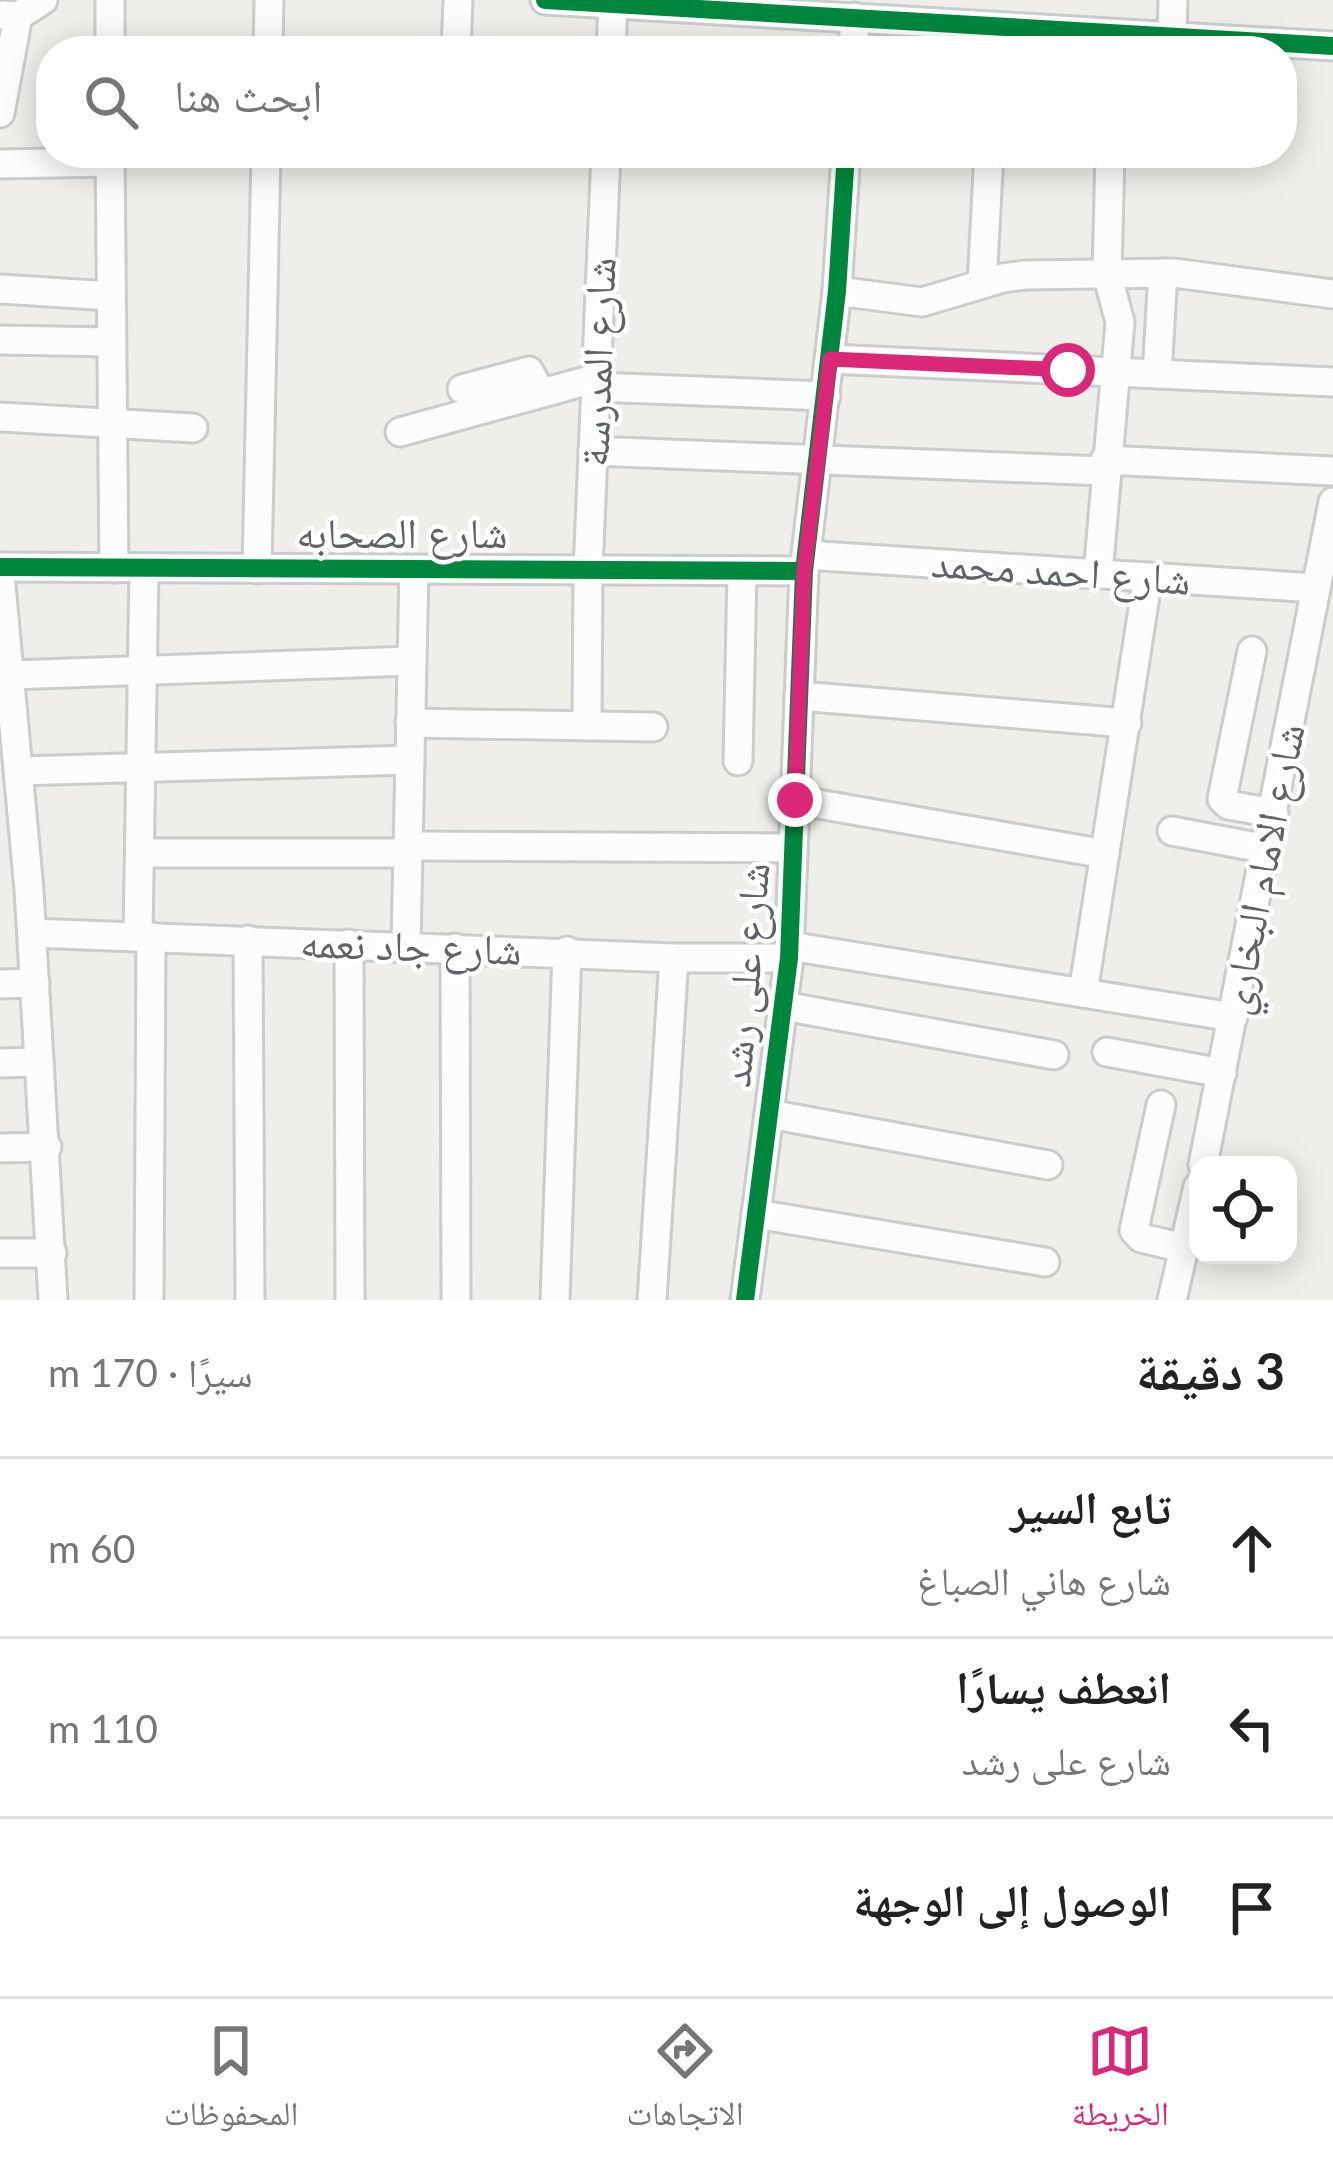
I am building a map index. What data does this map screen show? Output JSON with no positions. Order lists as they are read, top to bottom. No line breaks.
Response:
{"streets":{"street":["شارع المدرسة","شارع الصحابه","شارع احمد محمد","شارع الامام البخاري","شارع جاد نعمه","شارع على رشد"]},"crossings":[["شارع المدرسة","شارع الصحابه"],["شارع الصحابه","شارع احمد محمد"],["شارع الصحابه","شارع على رشد"],["شارع احمد محمد","شارع الامام البخاري"],["شارع احمد محمد","شارع على رشد"],["شارع الامام البخاري","شارع جاد نعمه"],["شارع جاد نعمه","شارع على رشد"]],"page":{"search":"ابحث هنا","heading":["3 دقيقة","سيرًا · 170 m"],"list":[["تابع السير","شارع هاني الصباغ","60 m"],["انعطف يسارًا","شارع على رشد","110 m"],"الوصول إلى الوجهة"],"nav":["الخريطة","الاتجاهات","المحفوظات"]}}
